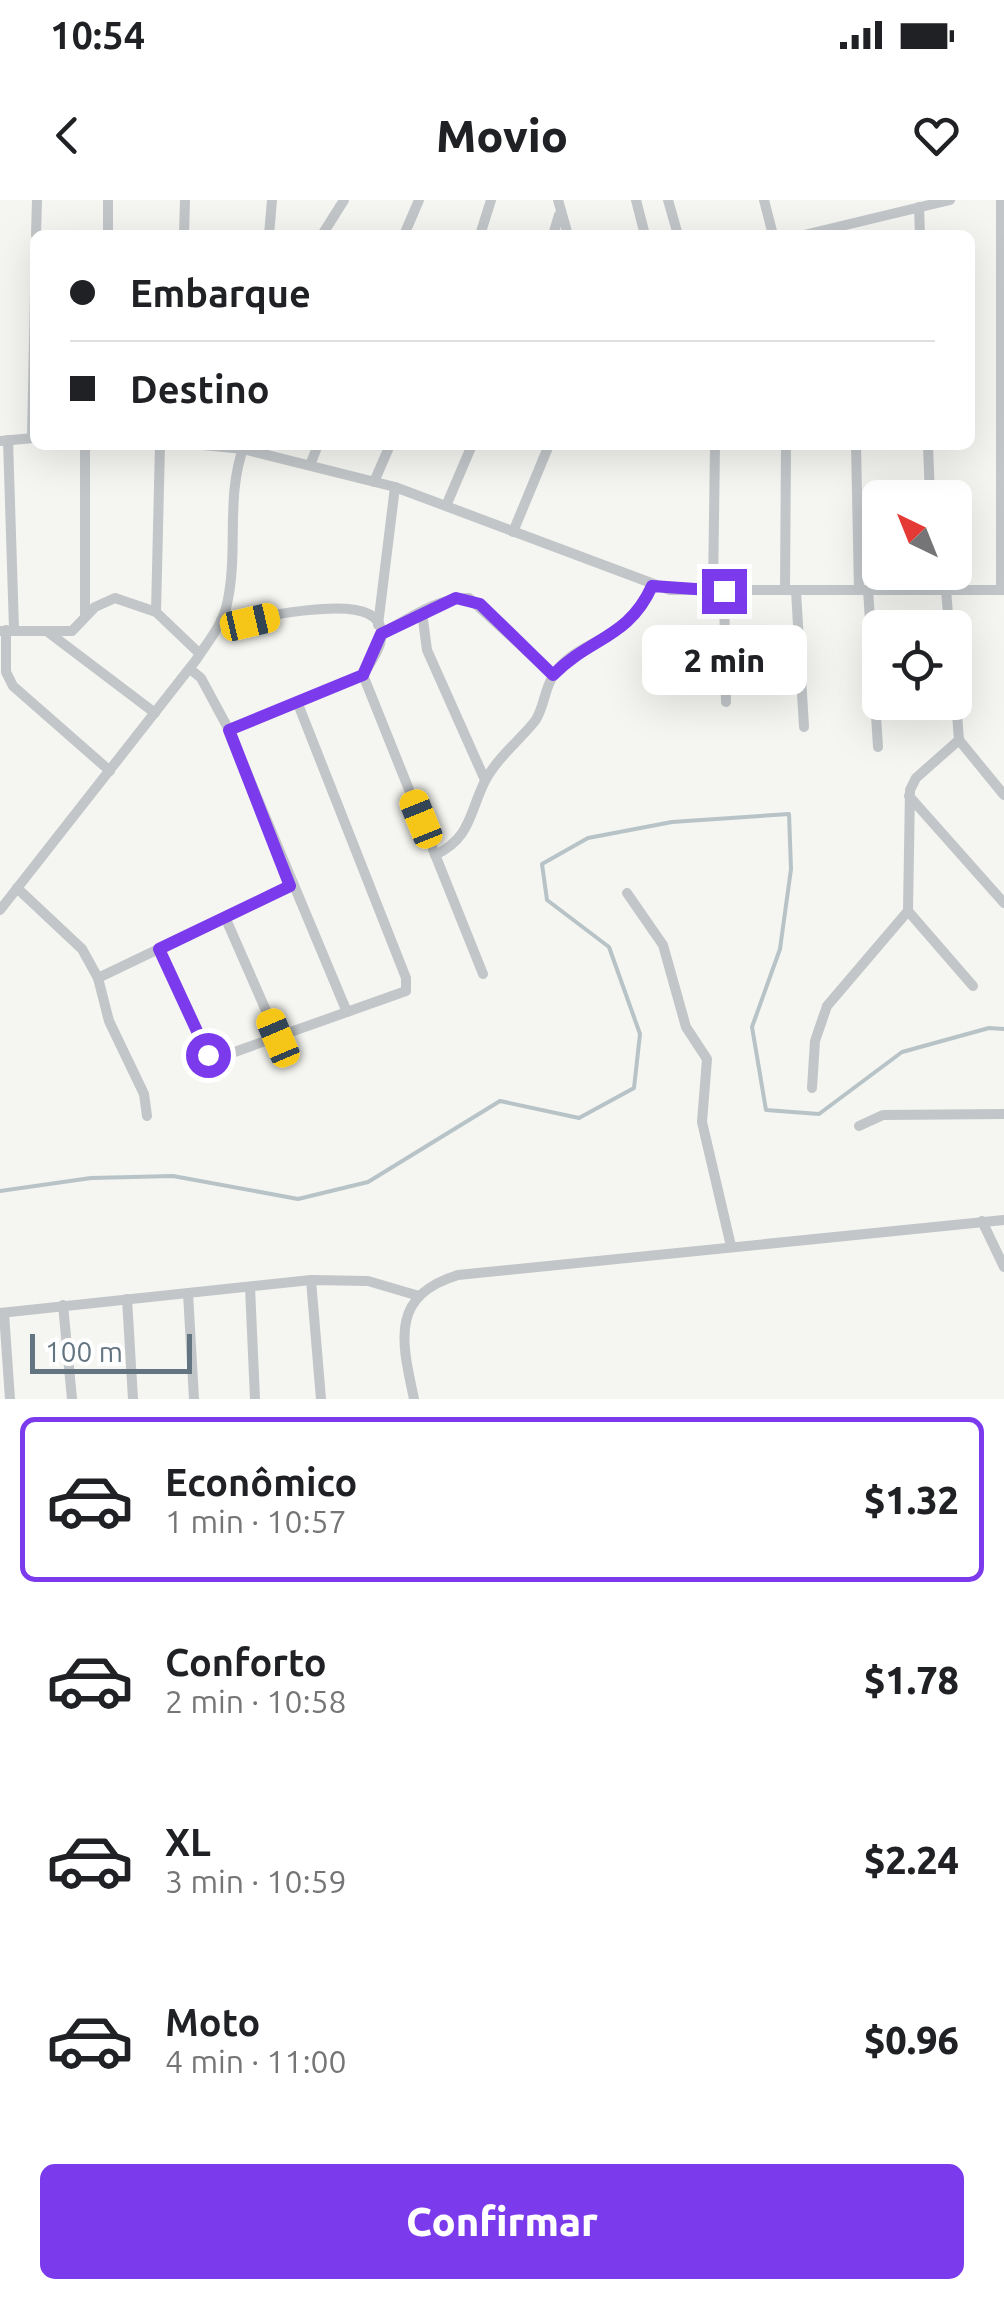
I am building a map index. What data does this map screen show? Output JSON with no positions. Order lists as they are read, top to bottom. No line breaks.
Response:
{"scale_bar":"100 m","north":"top left","page":{"status":"10:54","header":"Movio","banner":["Embarque","Destino"],"bubble":"2 min","scale":"100 m","list":[{"name":"Econômico","note":"1 min · 10:57","value":"$1.32"},{"name":"Conforto","note":"2 min · 10:58","value":"$1.78"},{"name":"XL","note":"3 min · 10:59","value":"$2.24"},{"name":"Moto","note":"4 min · 11:00","value":"$0.96"}],"buttons":"Confirmar"}}
